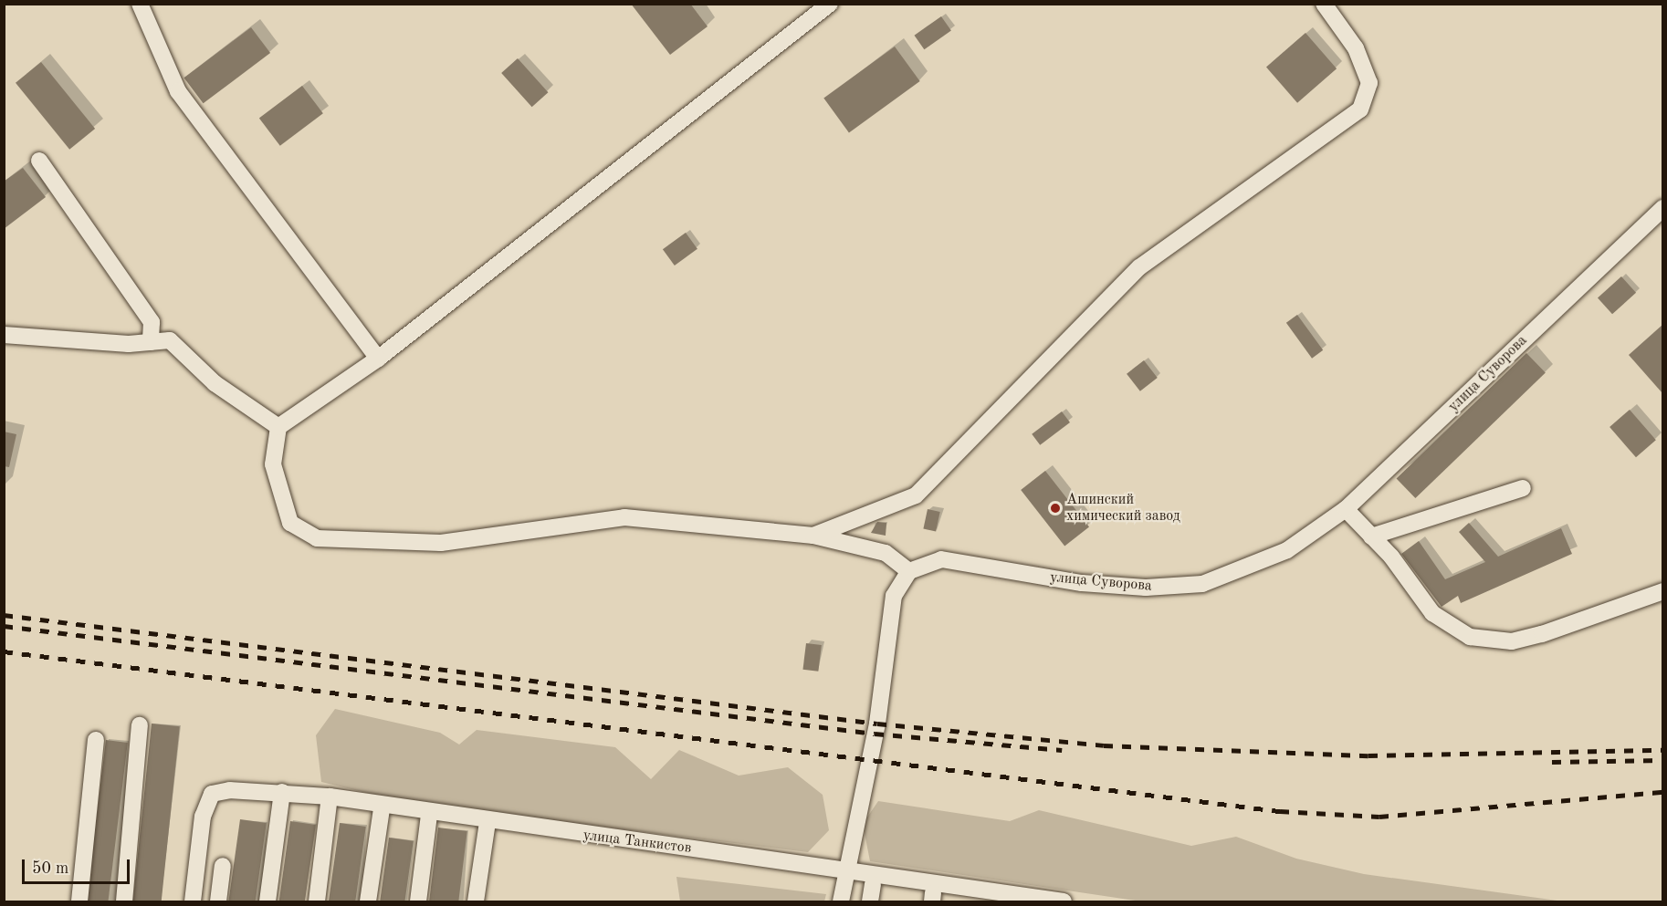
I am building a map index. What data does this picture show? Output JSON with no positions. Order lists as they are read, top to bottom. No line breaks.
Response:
{"streets":{"street":["улица Суворова","улица Танкистов"]},"places":["Ашинский химический завод"],"scale_bar":"50 m"}
